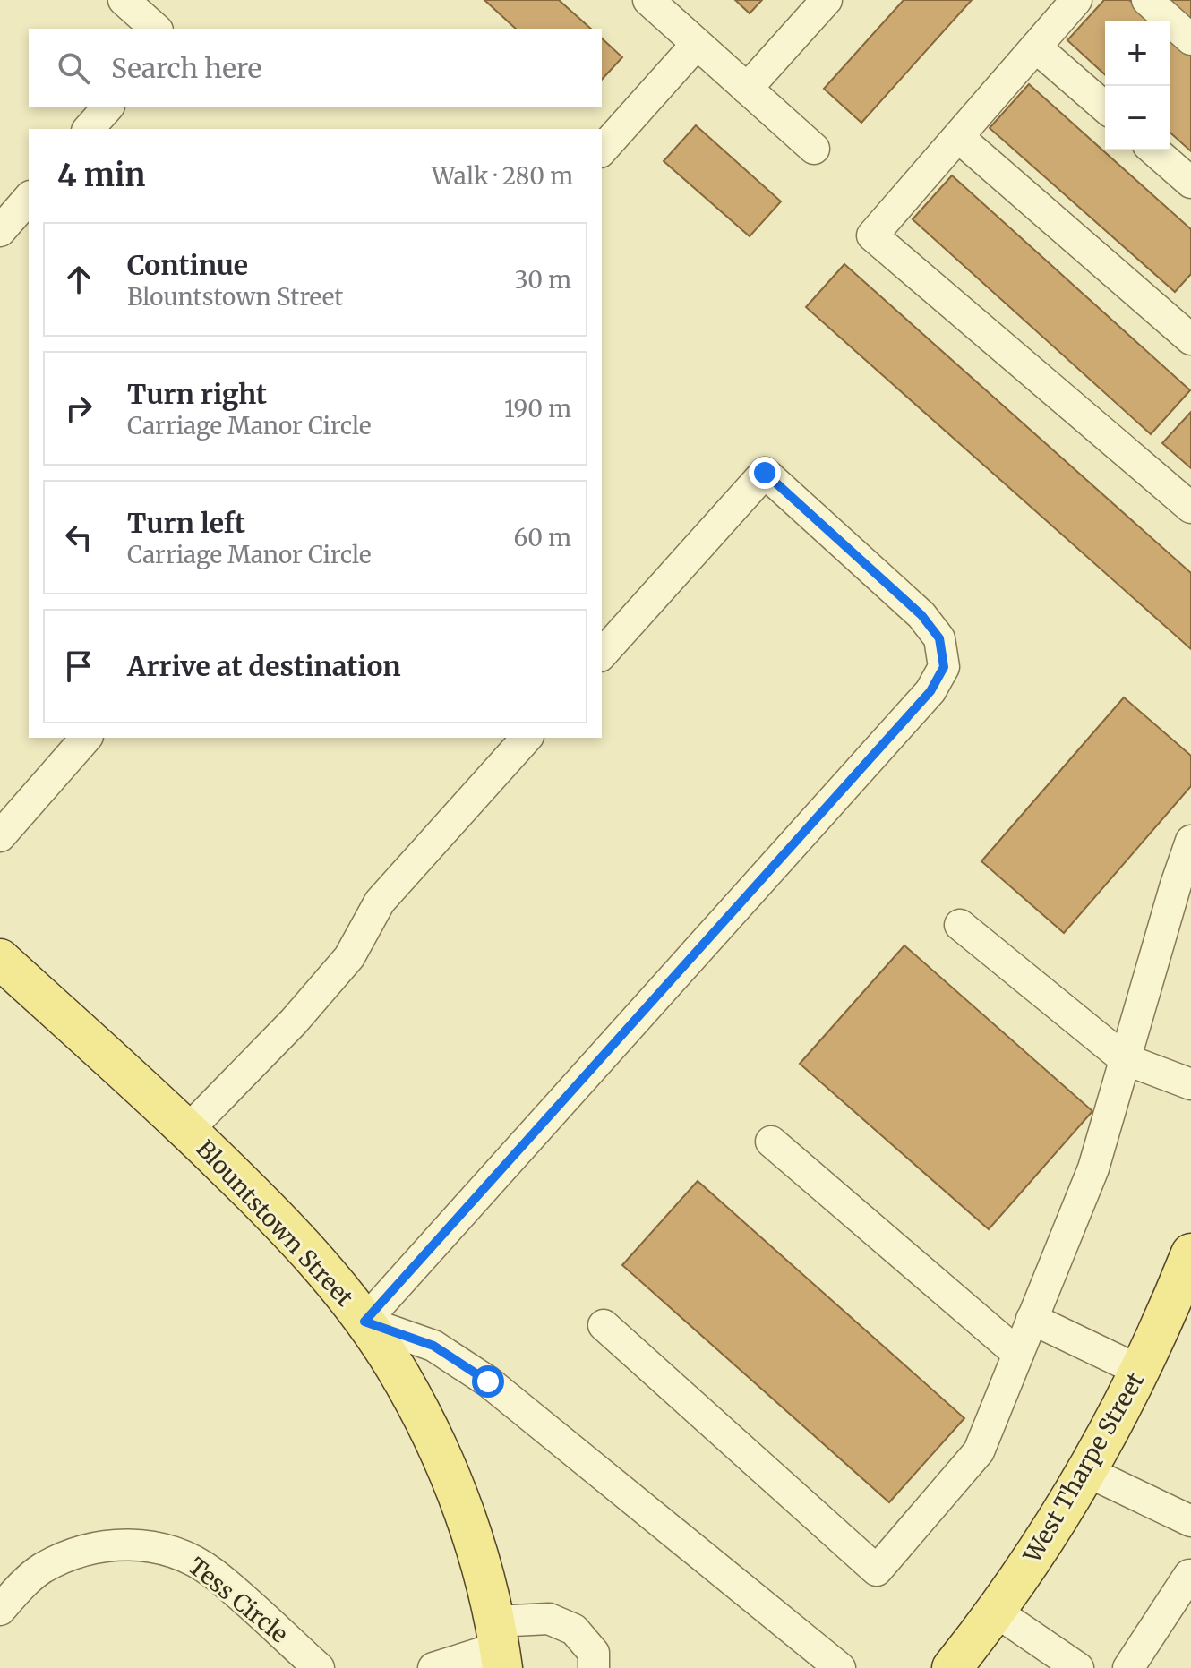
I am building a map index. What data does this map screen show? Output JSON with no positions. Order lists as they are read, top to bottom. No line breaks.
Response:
{"streets":{"main road":["Blountstown Street","West Tharpe Street"],"street":["Tess Circle"]},"page":{"map_buttons":["+","−"],"search":"Search here","heading":["4 min","Walk · 280 m"],"list":[["Continue","Blountstown Street","30 m"],["Turn right","Carriage Manor Circle","190 m"],["Turn left","Carriage Manor Circle","60 m"],"Arrive at destination"]}}
